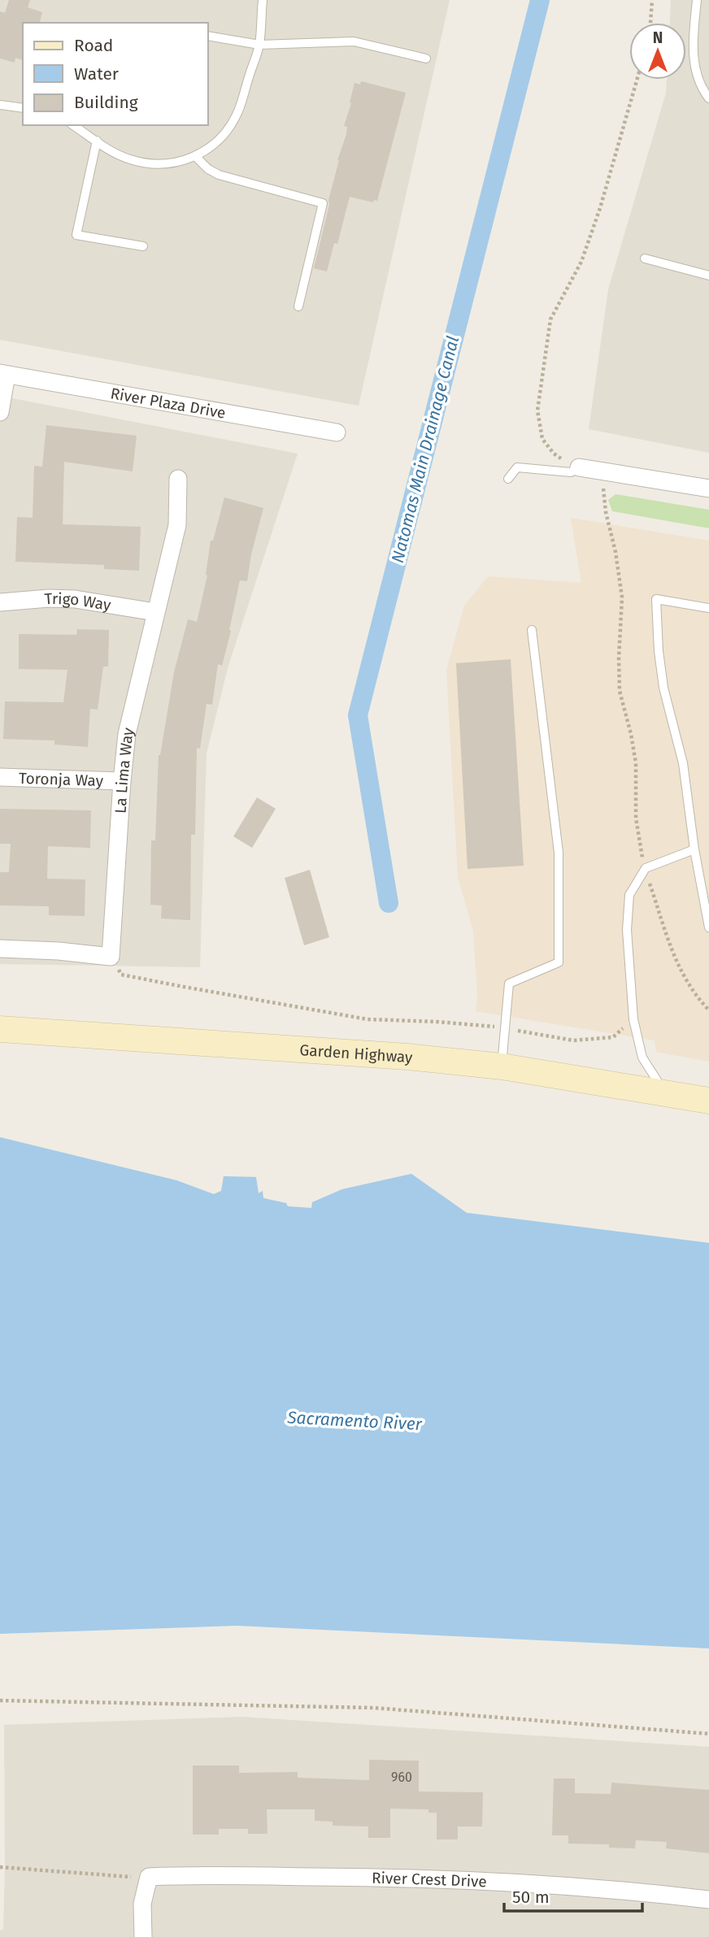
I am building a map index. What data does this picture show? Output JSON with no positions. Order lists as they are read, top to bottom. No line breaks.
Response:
{"streets":{"main road":["Garden Highway"],"street":["River Plaza Drive","Trigo Way","La Lima Way","Toronja Way","River Crest Drive"]},"crossings":[["Trigo Way","La Lima Way"],["La Lima Way","Toronja Way"]],"water":["Natomas Main Drainage Canal","Sacramento River"],"house_numbers":["960"],"legend":["Road","Water","Building"],"scale_bar":"50 m","north":"top"}
